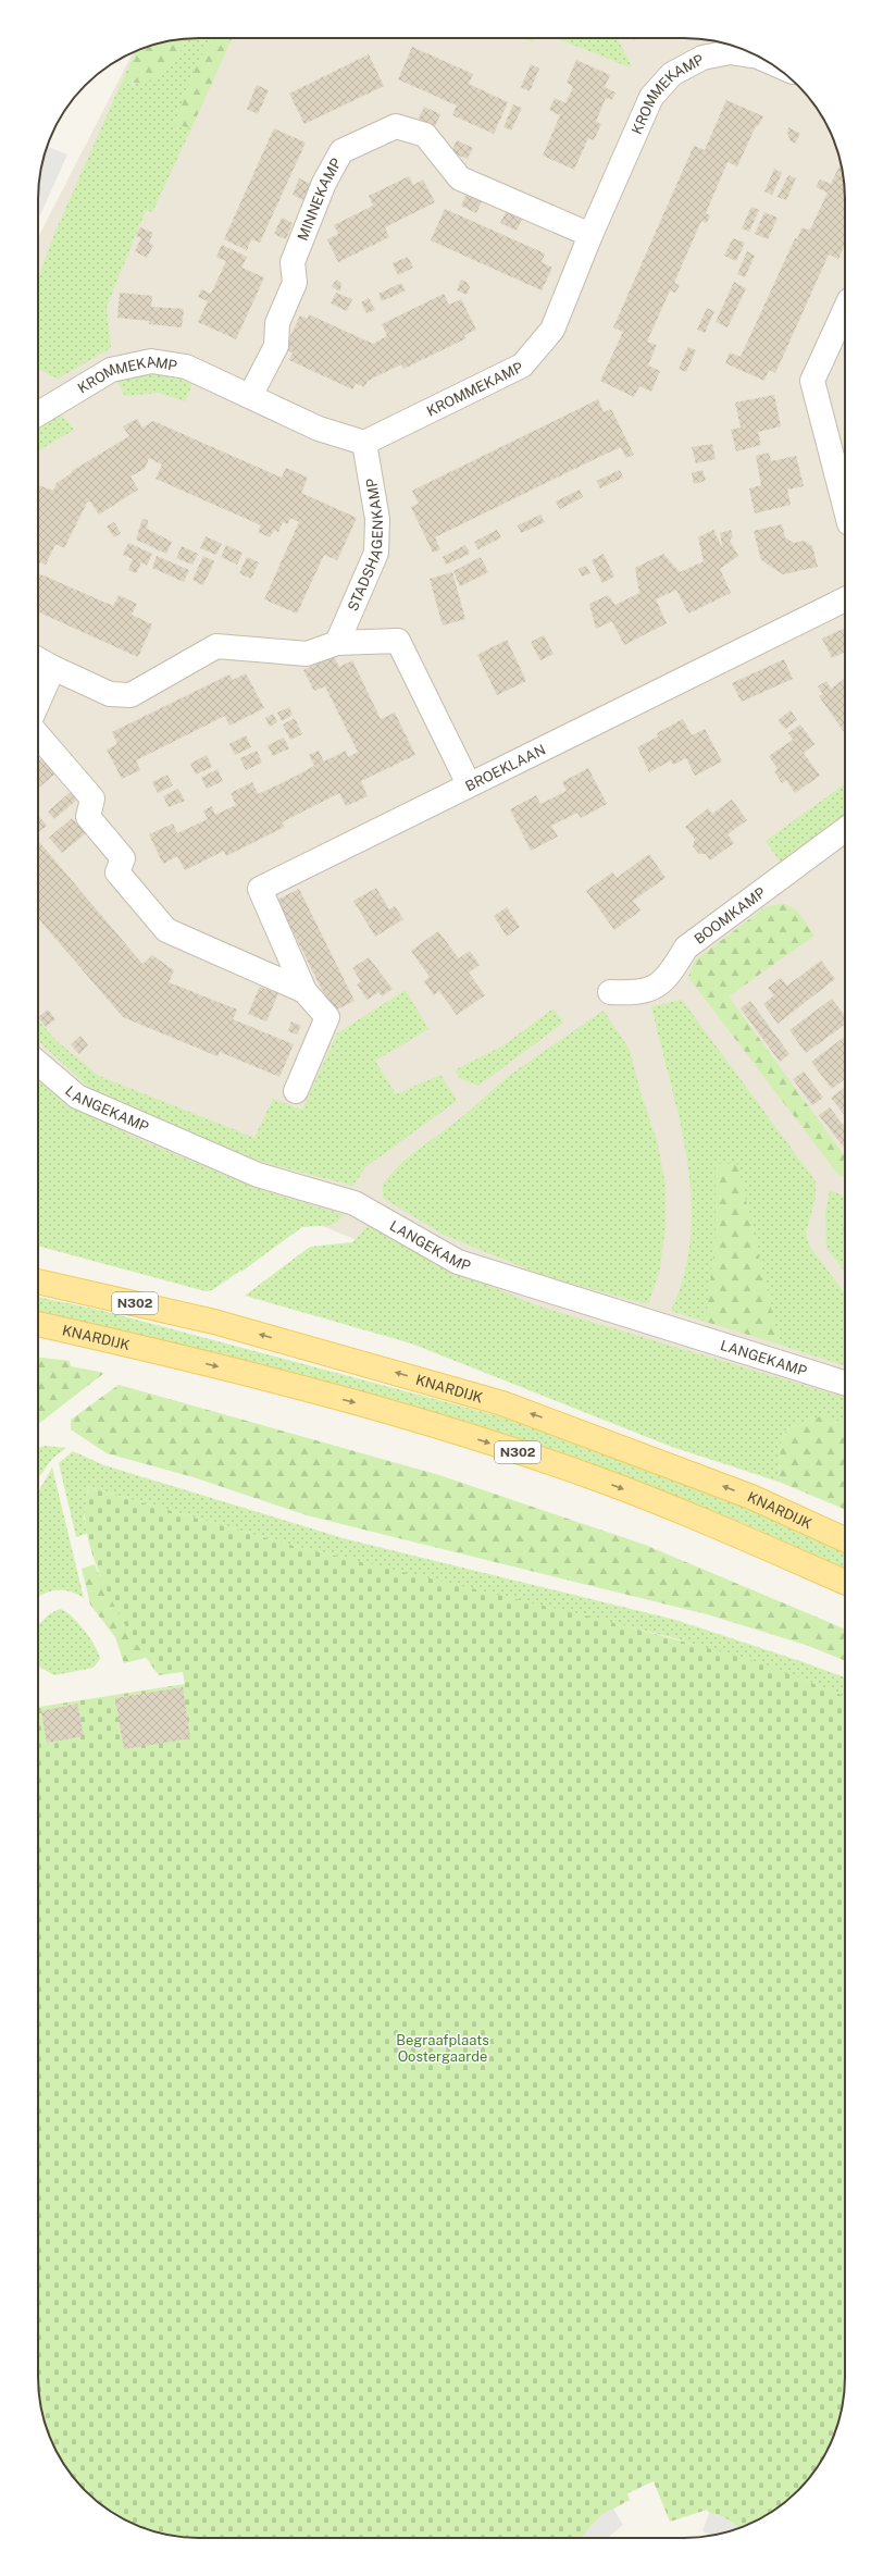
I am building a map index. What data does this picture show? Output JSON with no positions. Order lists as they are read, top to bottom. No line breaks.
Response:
{"streets":{"main road":["N302","KNARDIJK"],"street":["KROMMEKAMP","MINNEKAMP","STADSHAGENKAMP","BROEKLAAN","BOOMKAMP","LANGEKAMP"]},"crossings":[["KROMMEKAMP","MINNEKAMP"],["KROMMEKAMP","STADSHAGENKAMP"]],"parks":["Begraafplaats Oostergaarde"]}
